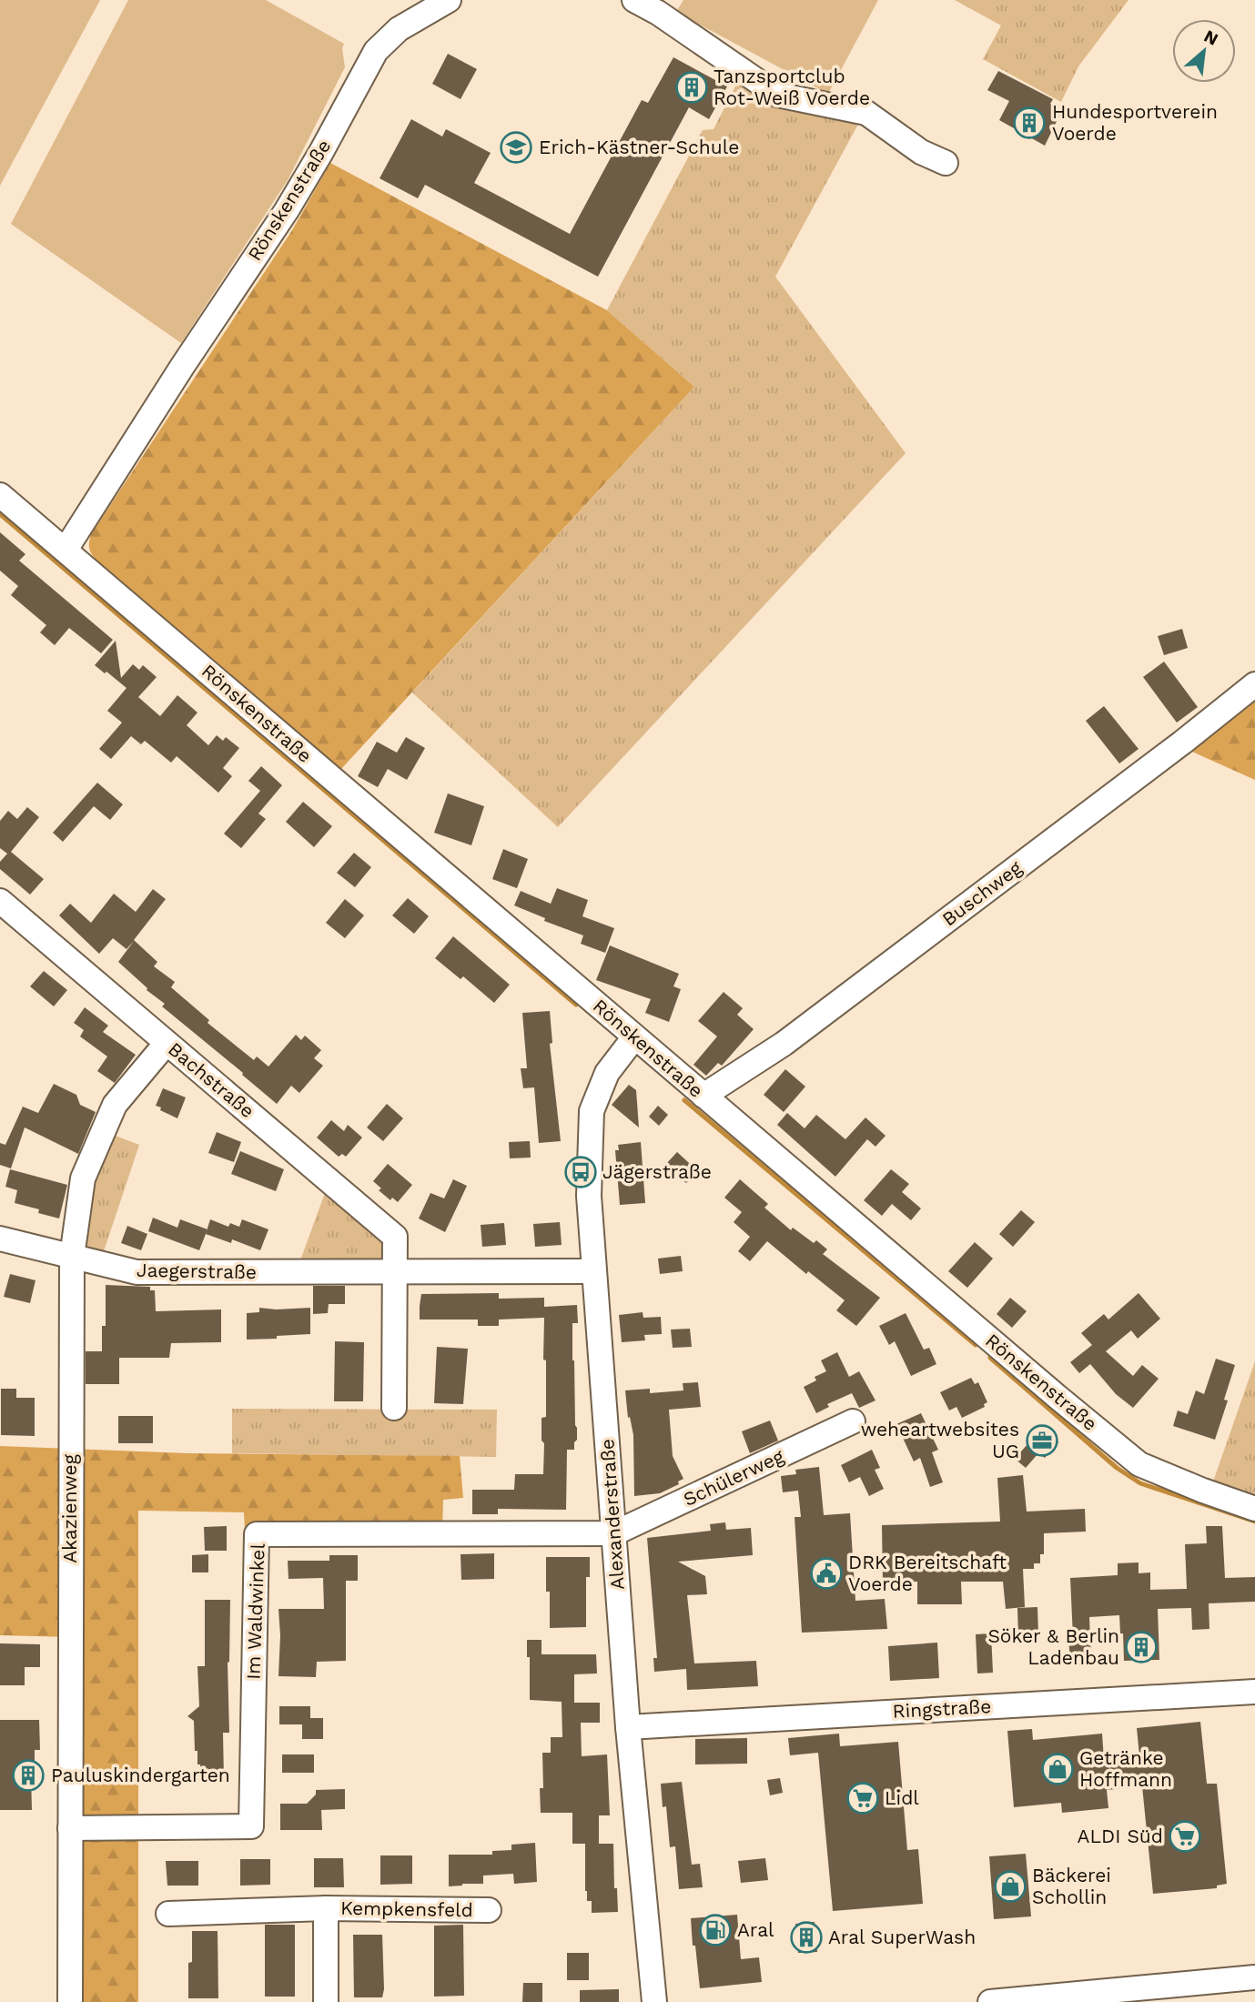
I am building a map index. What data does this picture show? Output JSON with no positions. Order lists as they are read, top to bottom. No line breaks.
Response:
{"streets":{"street":["Rönskenstraße","Buschweg","Bachstraße","Jaegerstraße","Schülerweg","Akazienweg","Alexanderstraße","Im Waldwinkel","Ringstraße","Kempkensfeld"]},"crossings":[["Rönskenstraße","Buschweg"],["Rönskenstraße","Alexanderstraße"],["Bachstraße","Jaegerstraße"],["Bachstraße","Akazienweg"],["Jaegerstraße","Akazienweg"],["Jaegerstraße","Alexanderstraße"],["Schülerweg","Alexanderstraße"],["Schülerweg","Im Waldwinkel"],["Akazienweg","Im Waldwinkel"],["Alexanderstraße","Im Waldwinkel"],["Alexanderstraße","Ringstraße"]],"places":{"building":["Tanzsportclub Rot-Weiß Voerde","Hundesportverein Voerde","Söker & Berlin Ladenbau","Pauluskindergarten","Aral SuperWash"],"school or university":["Erich-Kästner-Schule"],"bus stop":["Jägerstraße"],"office":["weheartwebsites UG"],"public building":["DRK Bereitschaft Voerde"],"shop":["Getränke Hoffmann","Bäckerei Schollin"],"supermarket":["Lidl","ALDI Süd"],"fuel station":["Aral"]},"north":"top right"}
